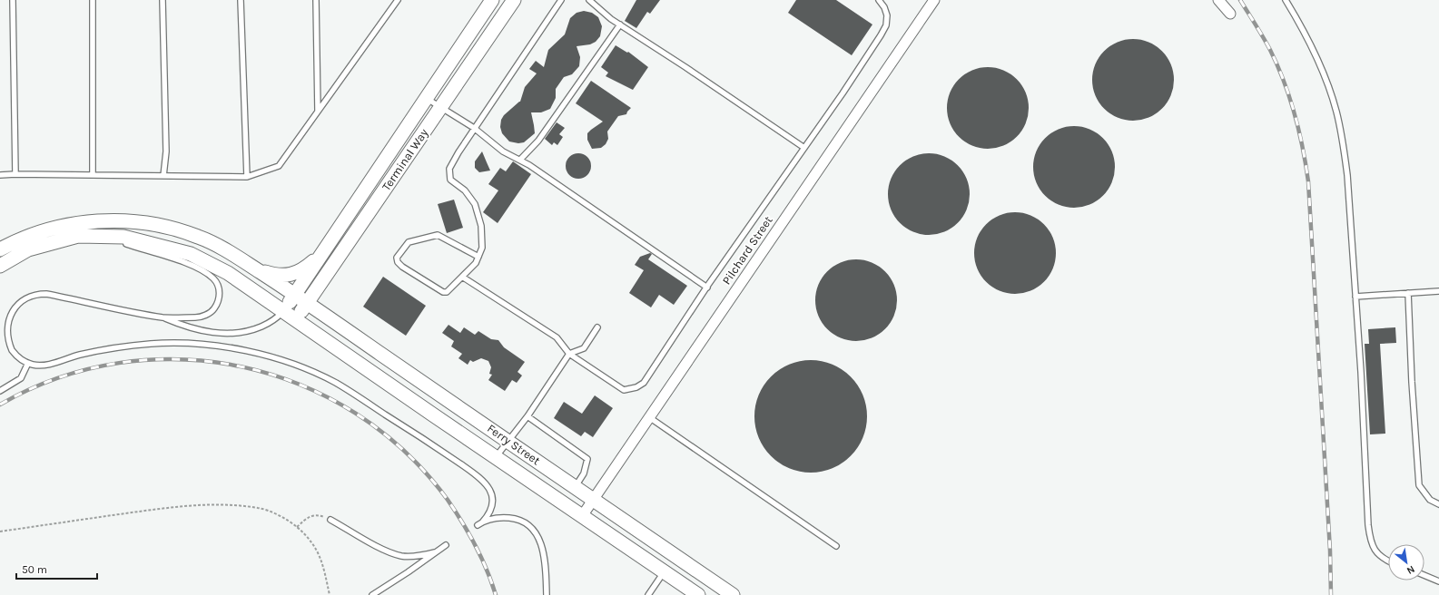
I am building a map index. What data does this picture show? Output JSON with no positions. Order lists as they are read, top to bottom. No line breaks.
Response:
{"streets":{"main road":["Terminal Way","Ferry Street"],"street":["Pilchard Street"]},"crossings":[["Terminal Way","Ferry Street"],["Pilchard Street","Ferry Street"]],"scale_bar":"50 m","north":"bottom right"}
